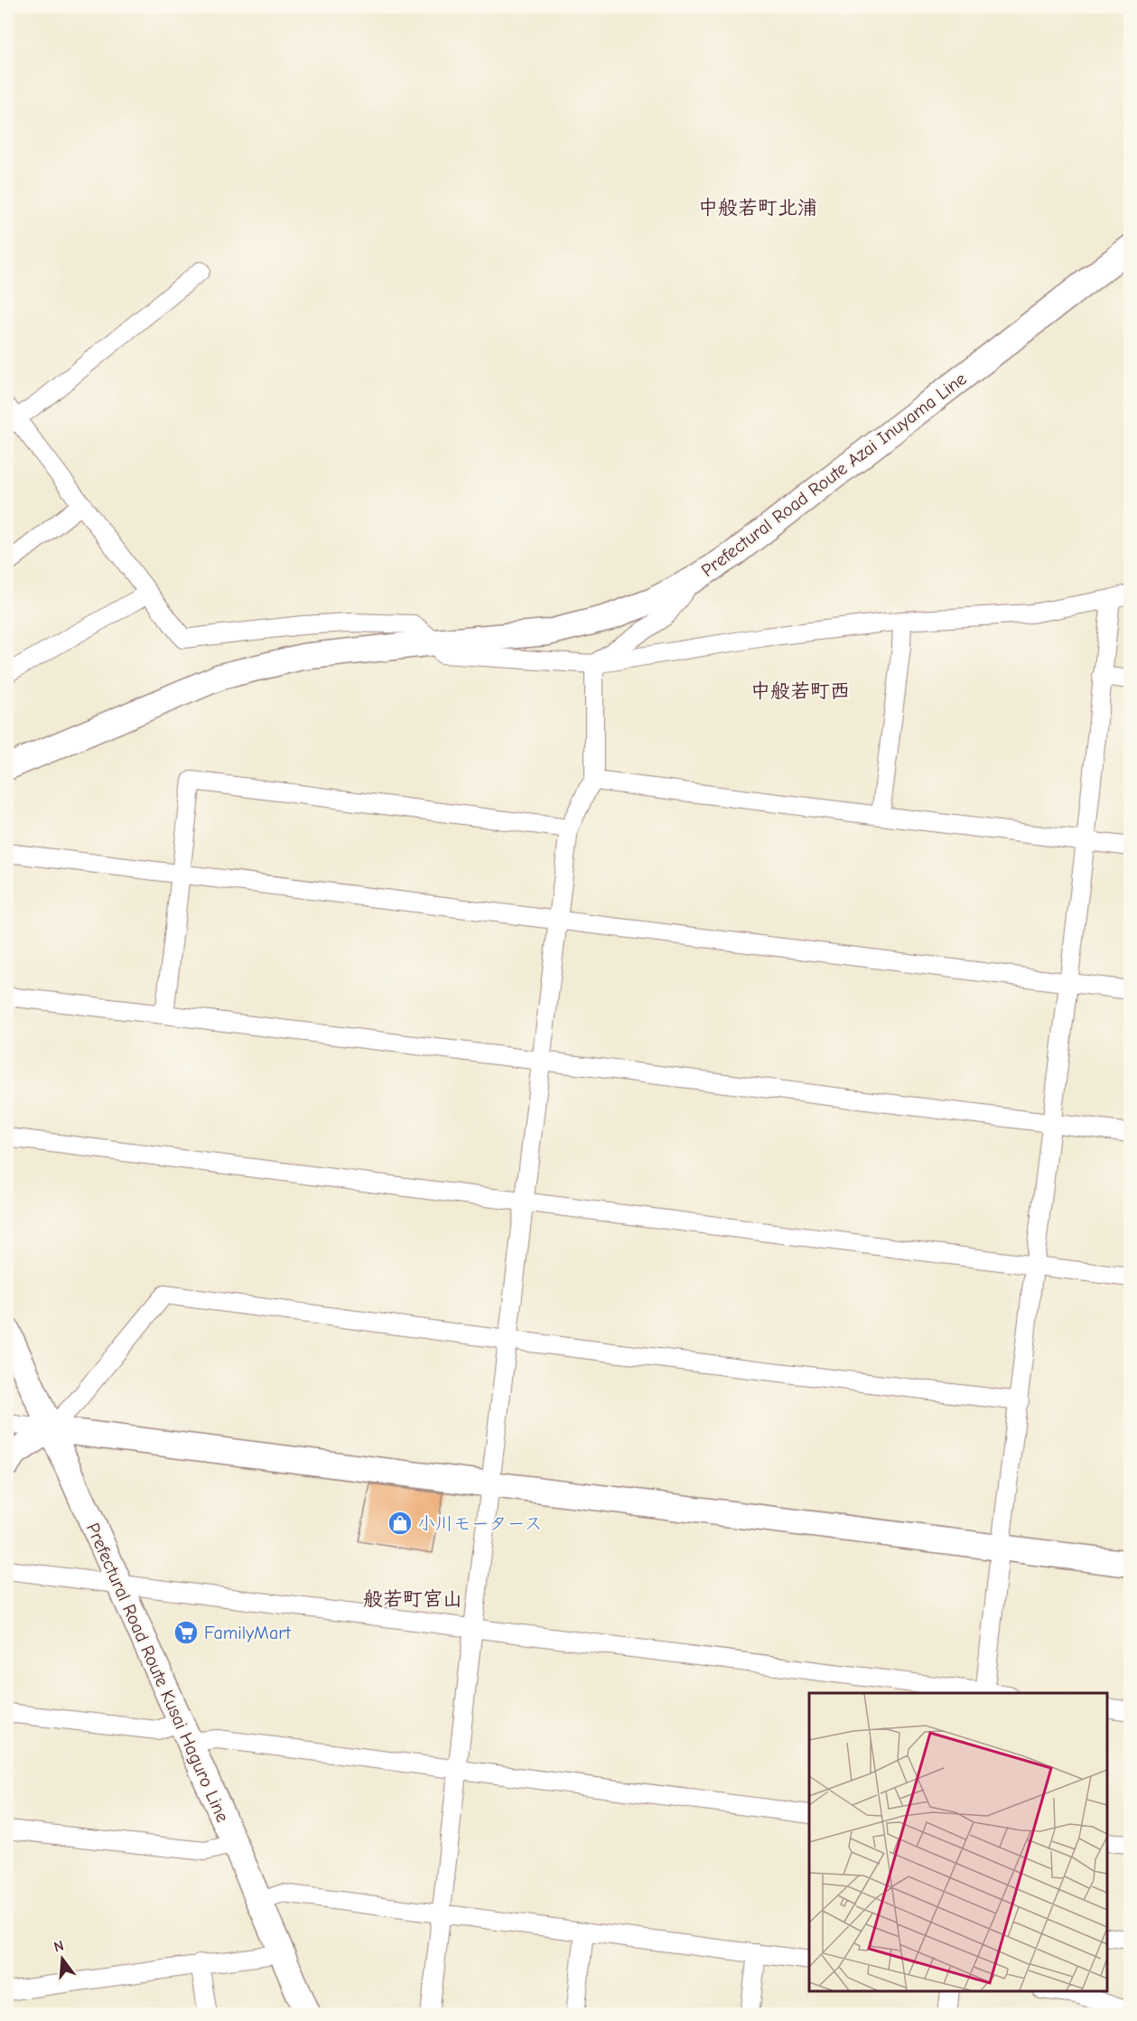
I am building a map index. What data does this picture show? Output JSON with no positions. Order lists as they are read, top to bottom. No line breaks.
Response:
{"streets":{"main road":["Prefectural Road Route Azai Inuyama Line","Prefectural Road Route Kusai Haguro Line"]},"districts":["中般若町北浦","中般若町西","般若町宮山"],"places":{"shop":["小川モータース"],"supermarket":["FamilyMart"]},"north":"top"}
